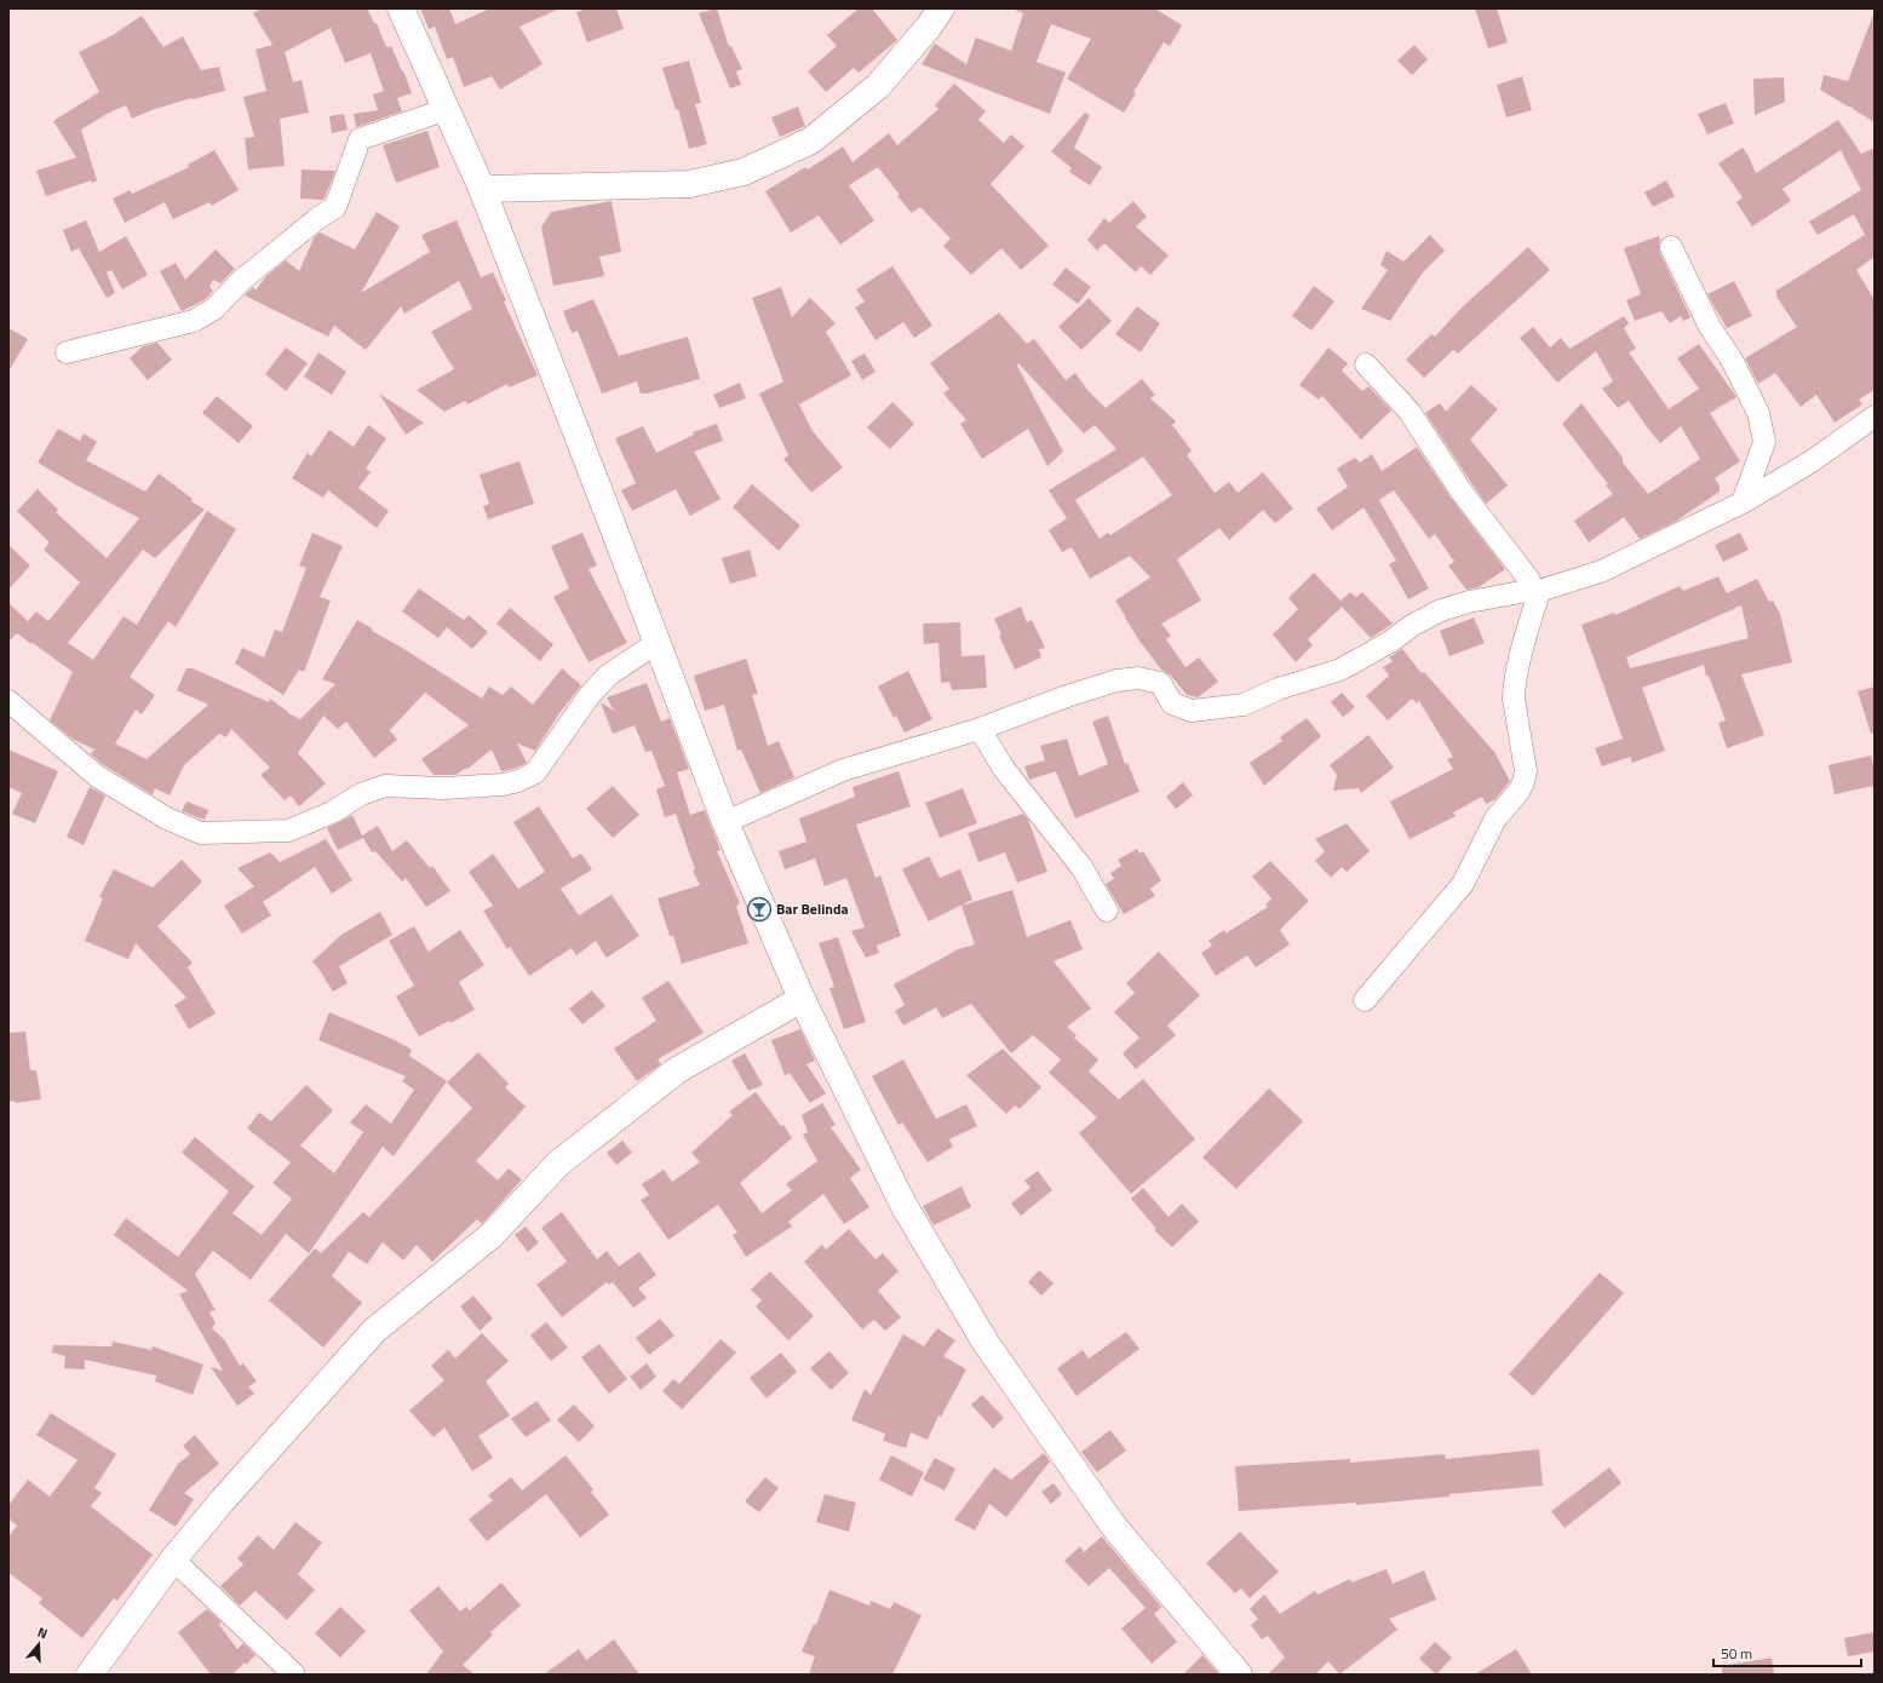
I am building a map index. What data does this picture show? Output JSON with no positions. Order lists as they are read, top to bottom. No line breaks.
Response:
{"places":{"bar":["Bar Belinda"]},"scale_bar":"50 m","north":"top"}
